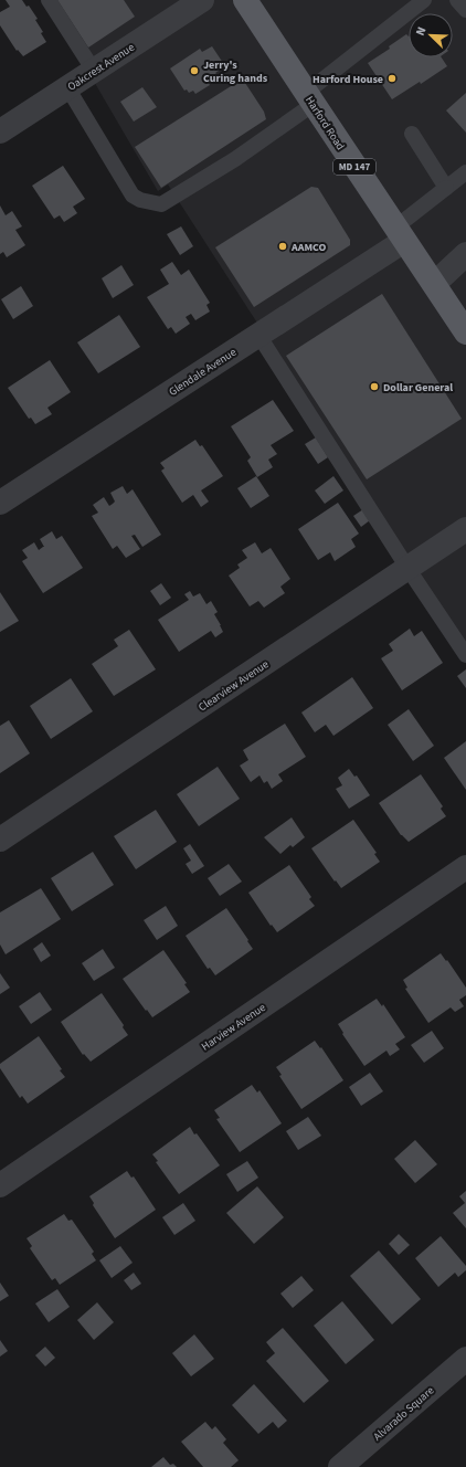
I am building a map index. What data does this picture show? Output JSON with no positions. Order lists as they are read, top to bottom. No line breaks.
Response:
{"streets":{"main road":["Harford Road","MD 147"],"street":["Oakcrest Avenue","Glendale Avenue","Clearview Avenue","Harview Avenue","Alvarado Square"]},"crossings":[["Harford Road","Glendale Avenue"]],"places":["Jerry's Curing hands","Harford House","AAMCO","Dollar General"],"north":"top left"}
